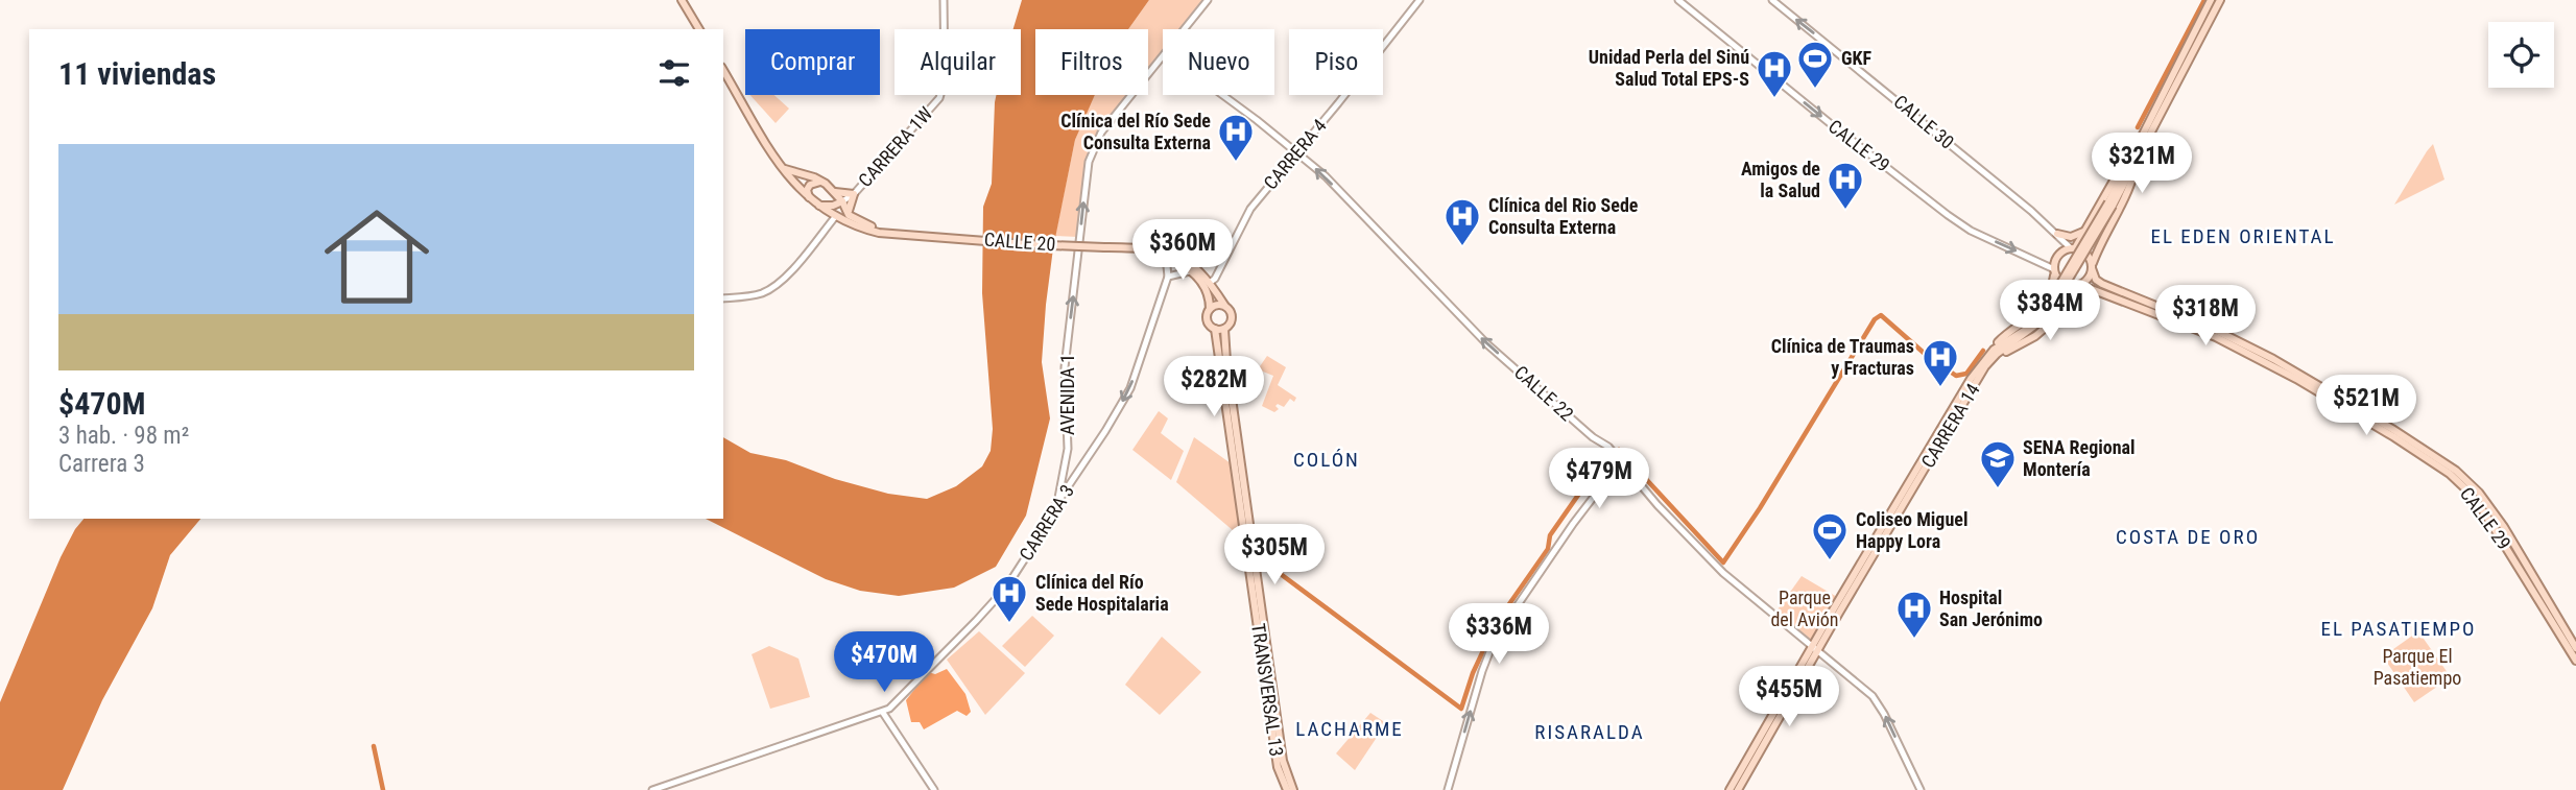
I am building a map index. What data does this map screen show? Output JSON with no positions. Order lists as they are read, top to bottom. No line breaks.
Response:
{"streets":{"main road":["CALLE 29","CALLE 20","CARRERA 14","TRANSVERSAL 13"],"street":["CALLE 30","CARRERA 1W","CARRERA 4","CALLE 22","AVENIDA 1","CARRERA 3"]},"crossings":[["CALLE 30","CALLE 29"],["CARRERA 4","CALLE 22"],["CALLE 22","CARRERA 14"],["AVENIDA 1","CARRERA 3"]],"one_way":["CALLE 30","CALLE 22","AVENIDA 1"],"districts":["EL EDEN ORIENTAL","COLÓN","COSTA DE ORO","EL PASATIEMPO","LACHARME","RISARALDA"],"parks":["Parque del Avión","Parque El Pasatiempo"],"places":{"sports":["GKF","Coliseo Miguel Happy Lora"],"hospital":["Unidad Perla del Sinú Salud Total EPS-S","Clínica del Río Sede Consulta Externa","Amigos de la Salud","Clínica del Rio Sede Consulta Externa","Clínica de Traumas y Fracturas","Clínica del Río Sede Hospitalaria","Hospital San Jerónimo"],"school or university":["SENA Regional Montería"]},"page":{"chip":["Comprar","Alquilar","Filtros","Nuevo","Piso"],"heading":"11 viviendas","list":[{"name":"$470M","note":"3 hab. · 98 m² · Carrera 3"}],"price":["$321M","$360M","$384M","$318M","$282M","$521M","$479M","$305M","$336M","$470M","$455M"]}}
